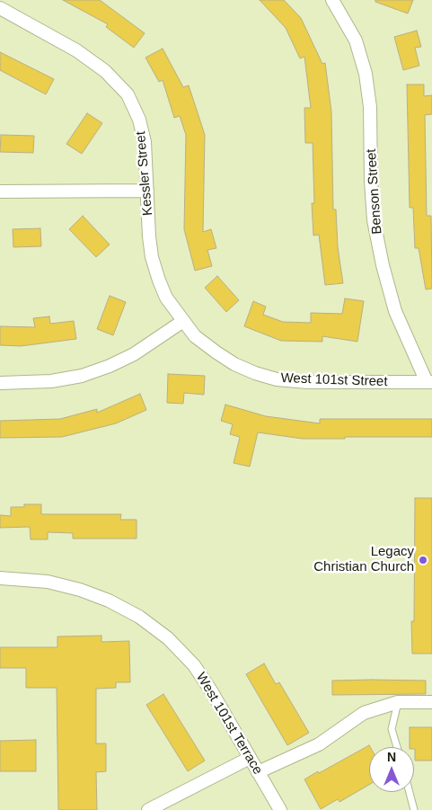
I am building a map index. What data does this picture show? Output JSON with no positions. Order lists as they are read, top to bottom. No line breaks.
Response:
{"streets":{"street":["Kessler Street","Benson Street","West 101st Street","West 101st Terrace"]},"crossings":[["Kessler Street","West 101st Street"],["Benson Street","West 101st Street"]],"places":["Legacy Christian Church"],"north":"top"}
